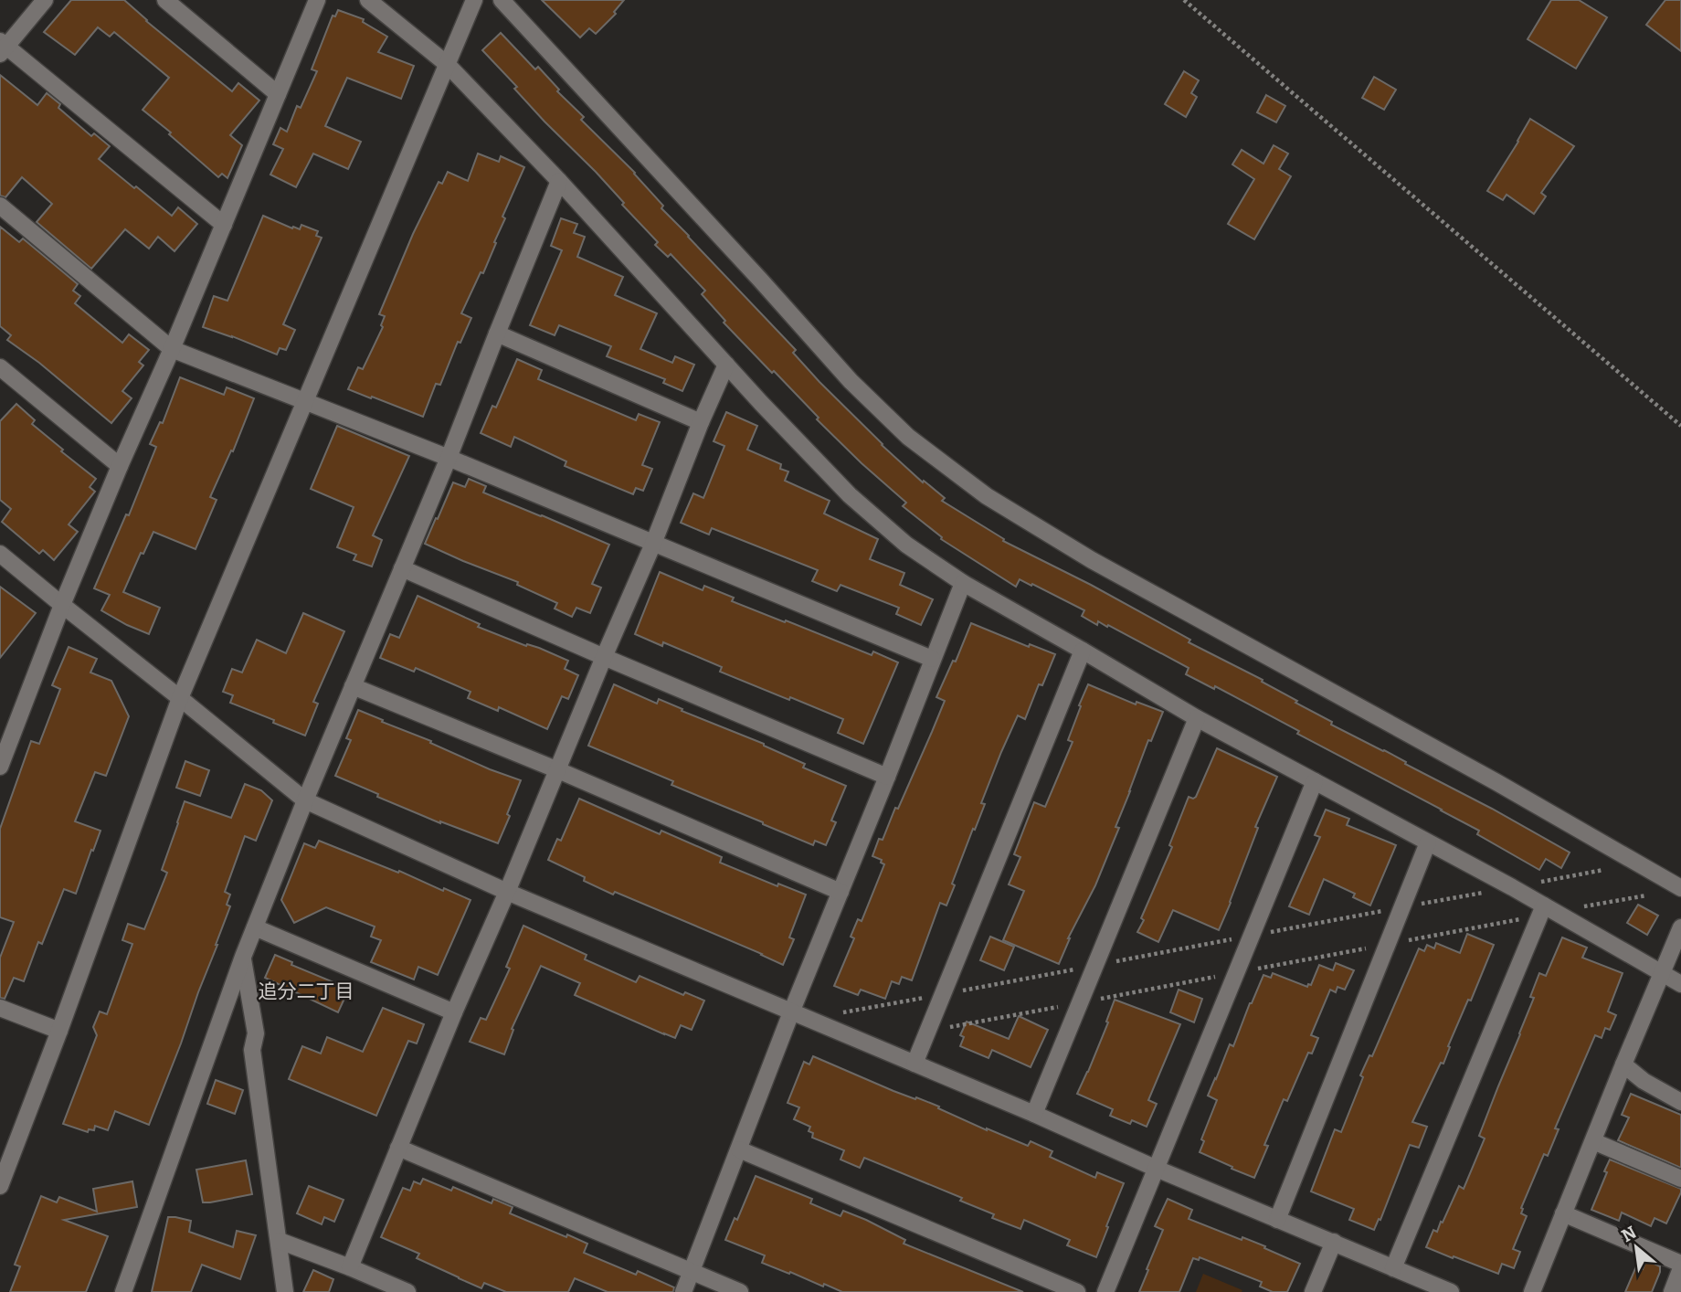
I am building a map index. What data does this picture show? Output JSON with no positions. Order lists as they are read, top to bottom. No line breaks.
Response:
{"districts":["追分二丁目"],"north":"top left"}
